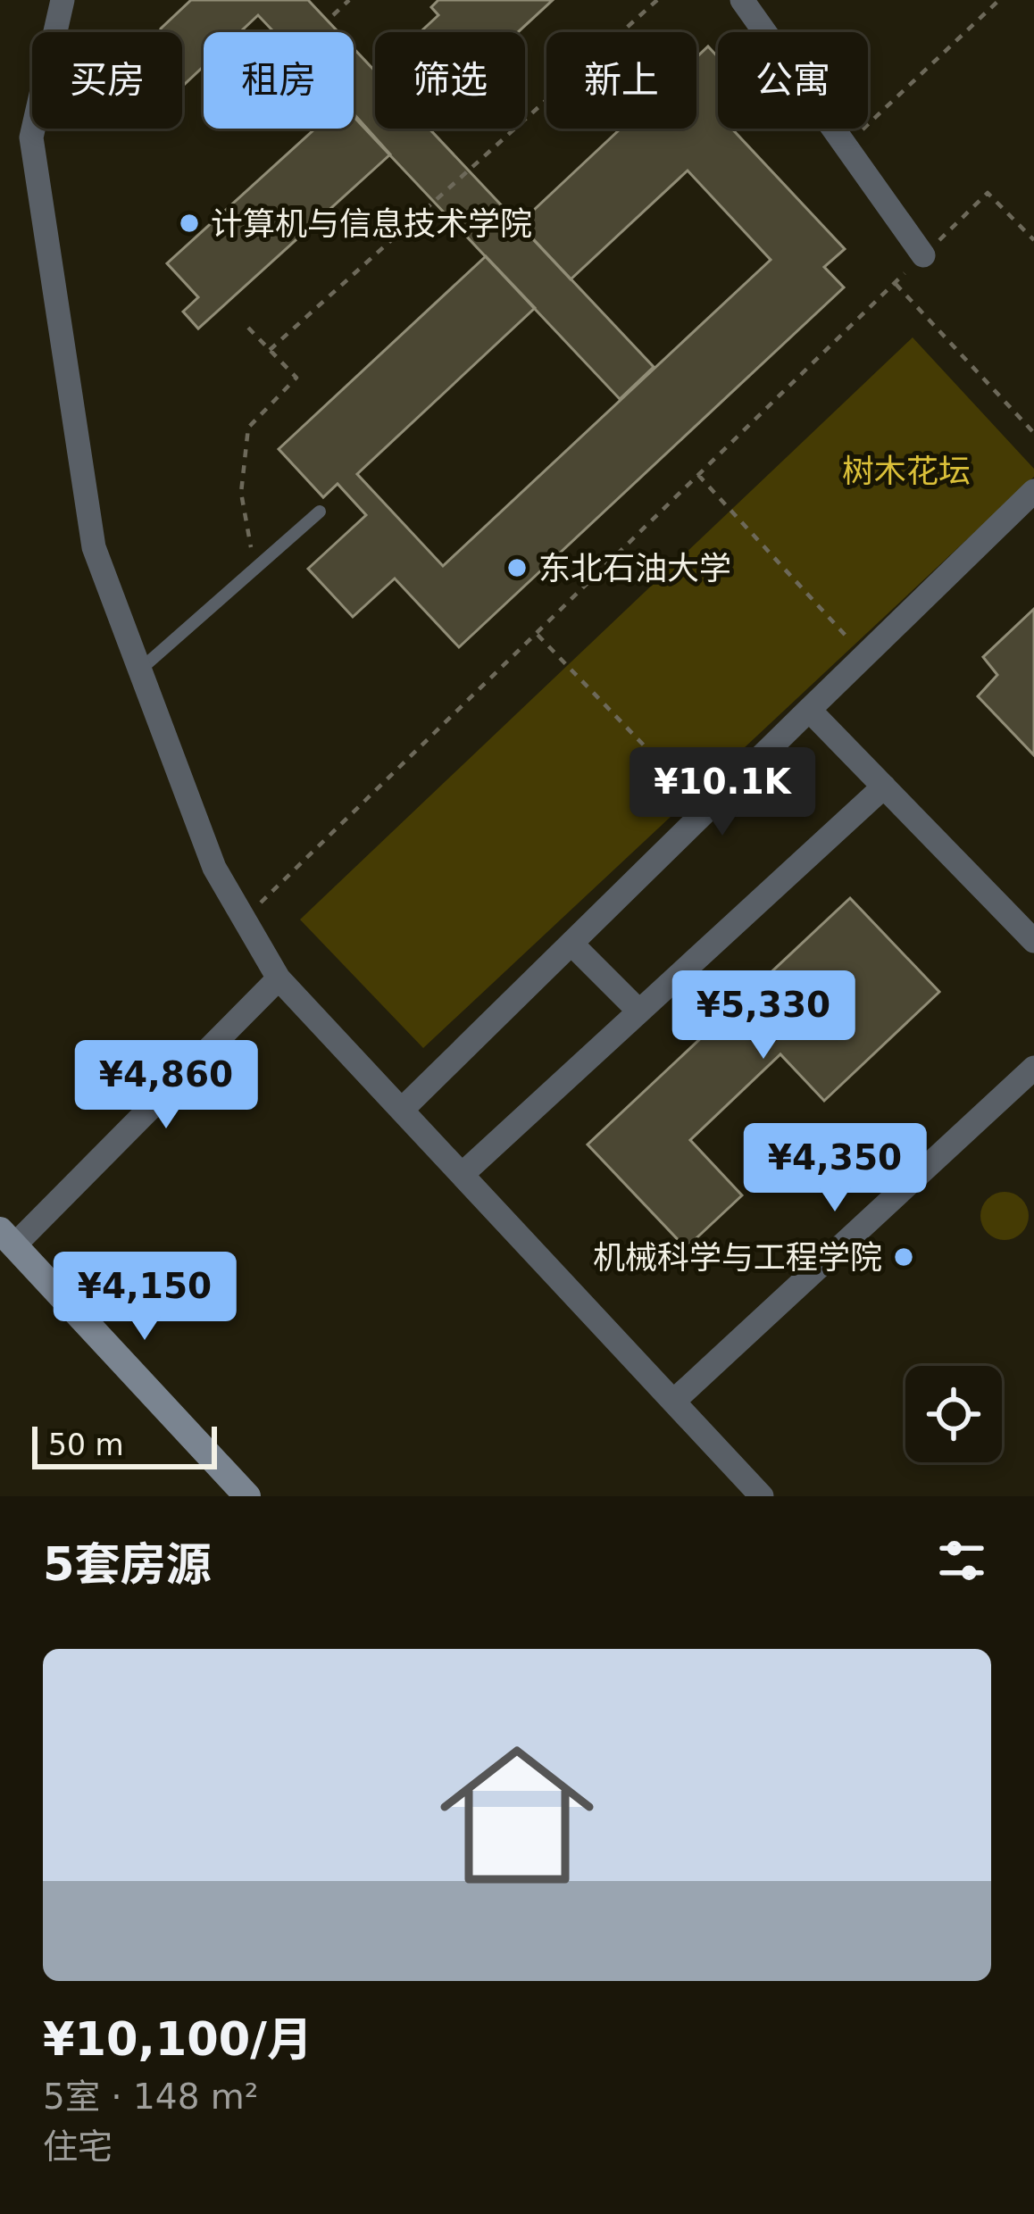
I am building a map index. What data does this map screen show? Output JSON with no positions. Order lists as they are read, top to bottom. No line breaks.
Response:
{"parks":["树木花坛"],"places":["计算机与信息技术学院","东北石油大学","机械科学与工程学院"],"scale_bar":"50 m","page":{"chip":["买房","租房","筛选","新上","公寓"],"price":["¥10.1K","¥5,330","¥4,860","¥4,350","¥4,150"],"scale":"50 m","heading":"5套房源","list":[{"name":"¥10,100/月","note":"5室 · 148 m² · 住宅"}]}}
